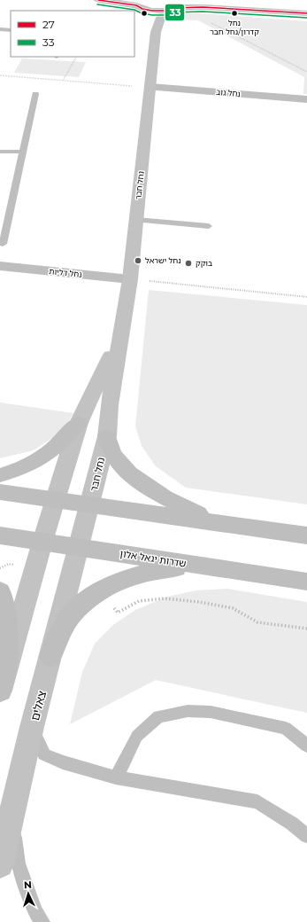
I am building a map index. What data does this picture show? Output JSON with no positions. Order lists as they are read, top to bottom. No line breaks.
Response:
{"streets":{"main road":["נחל גוב","נחל דליות","שדרות יגאל אלון"],"street":["נחל חבר","צאלים"]},"crossings":[["נחל גוב","נחל חבר"],["נחל חבר","נחל דליות"],["נחל חבר","שדרות יגאל אלון"],["נחל חבר","צאלים"],["שדרות יגאל אלון","צאלים"]],"places":["נחל קדרון/נחל חבר","נחל ישראל","בוקק"],"lines":["transit line 27","transit line 33"],"legend":["27","33"],"north":"top"}
